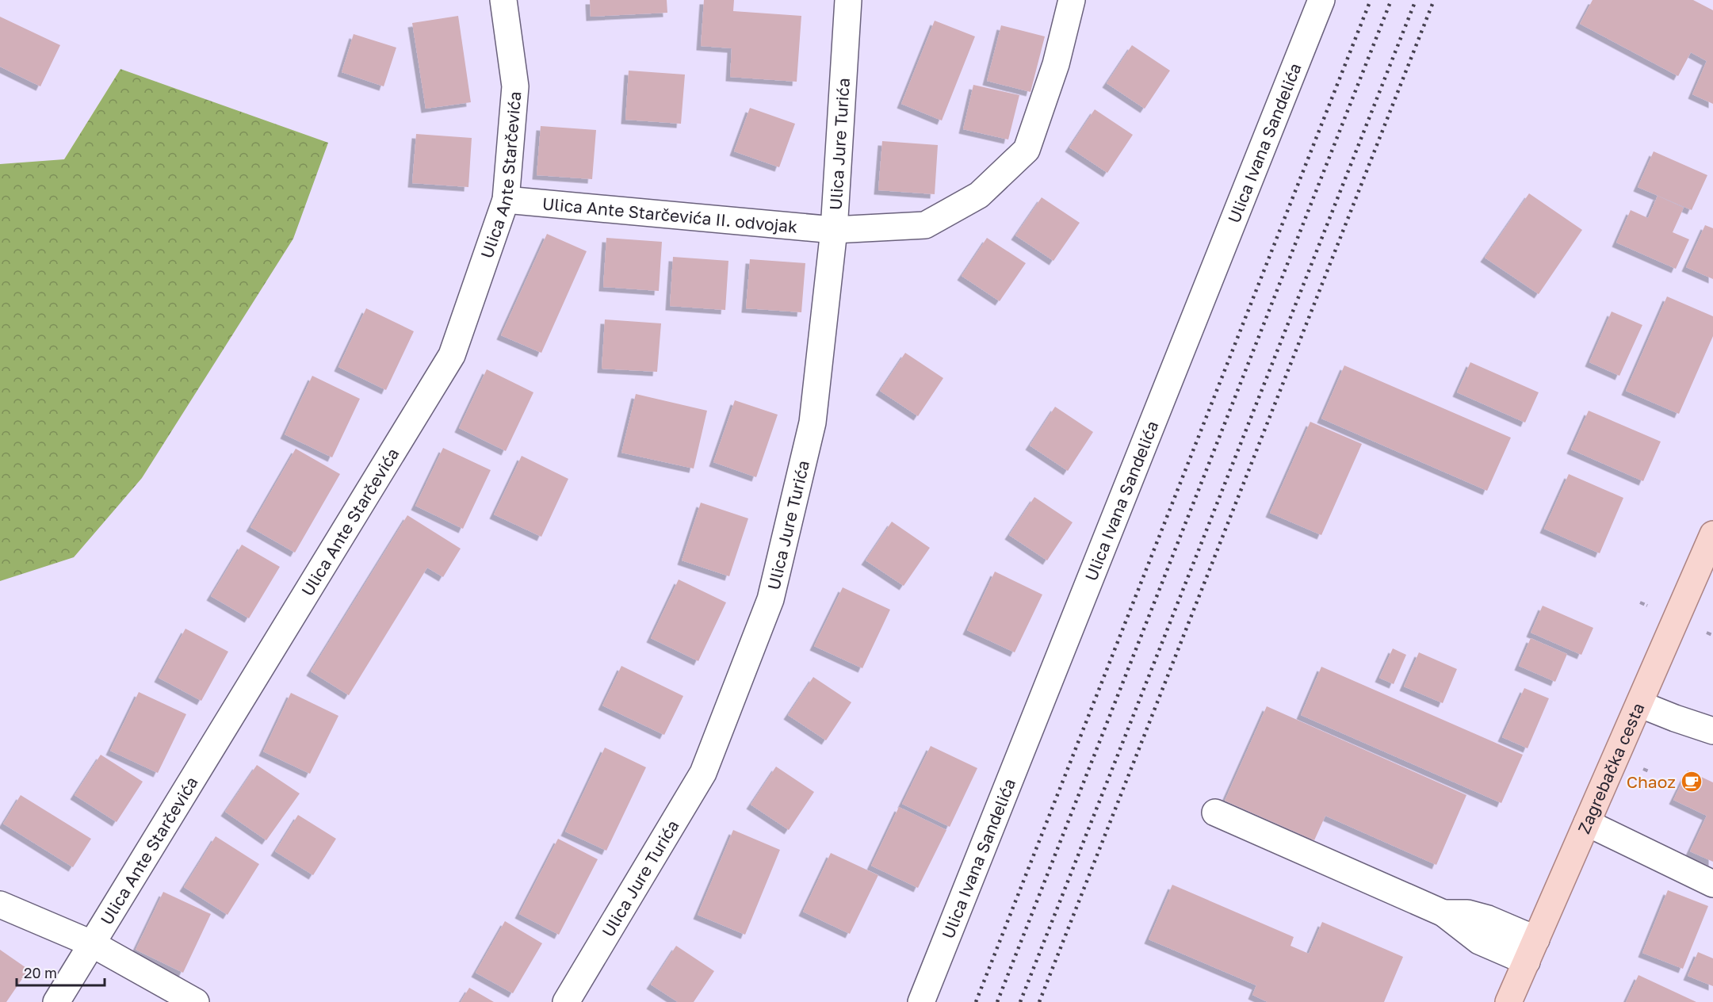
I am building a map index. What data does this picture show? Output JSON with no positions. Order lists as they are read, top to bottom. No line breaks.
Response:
{"streets":{"main road":["Zagrebačka cesta"],"street":["Ulica Ivana Sandelića","Ulica Jure Turića","Ulica Ante Starčevića","Ulica Ante Starčevića II. odvojak"]},"crossings":[["Ulica Jure Turića","Ulica Ante Starčevića II. odvojak"],["Ulica Ante Starčevića","Ulica Ante Starčevića II. odvojak"]],"places":{"cafe":["Chaoz"]},"scale_bar":"20 m"}
